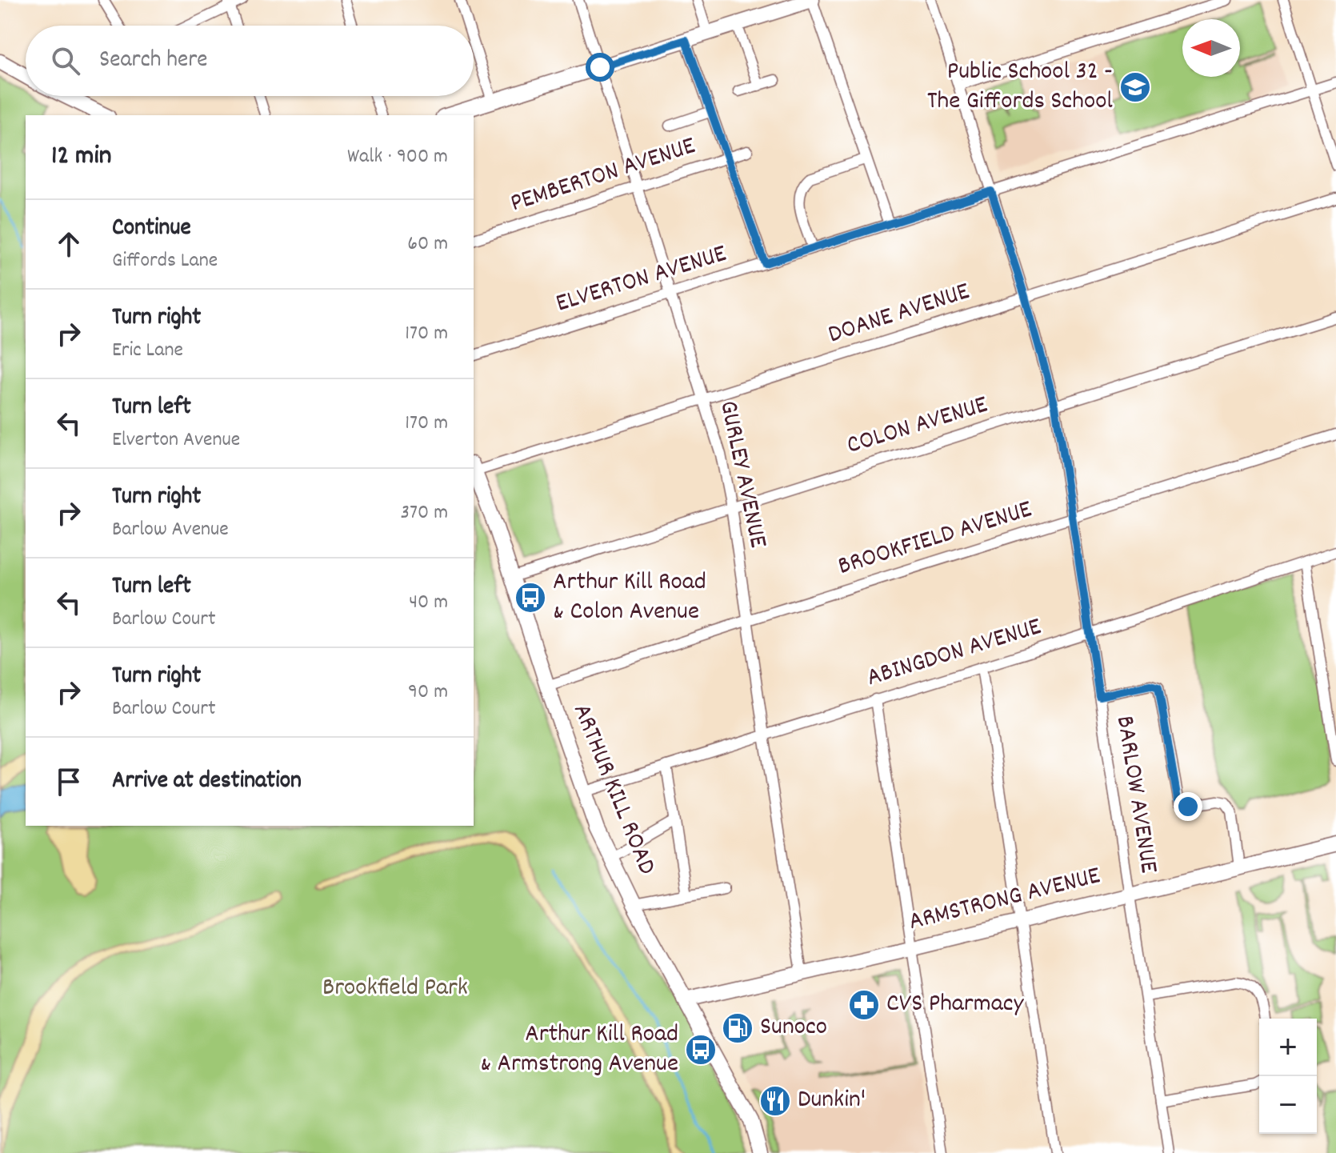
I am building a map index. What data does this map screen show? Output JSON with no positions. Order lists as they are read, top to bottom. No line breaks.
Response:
{"streets":{"street":["PEMBERTON AVENUE","ELVERTON AVENUE","DOANE AVENUE","COLON AVENUE","GURLEY AVENUE","BROOKFIELD AVENUE","ABINGDON AVENUE","ARTHUR KILL ROAD","BARLOW AVENUE","ARMSTRONG AVENUE"]},"crossings":[["PEMBERTON AVENUE","GURLEY AVENUE"],["ELVERTON AVENUE","GURLEY AVENUE"],["ELVERTON AVENUE","BARLOW AVENUE"],["DOANE AVENUE","GURLEY AVENUE"],["DOANE AVENUE","ARTHUR KILL ROAD"],["DOANE AVENUE","BARLOW AVENUE"],["COLON AVENUE","GURLEY AVENUE"],["COLON AVENUE","ARTHUR KILL ROAD"],["COLON AVENUE","BARLOW AVENUE"],["GURLEY AVENUE","BROOKFIELD AVENUE"],["GURLEY AVENUE","ABINGDON AVENUE"],["GURLEY AVENUE","ARMSTRONG AVENUE"],["BROOKFIELD AVENUE","ARTHUR KILL ROAD"],["BROOKFIELD AVENUE","BARLOW AVENUE"],["ABINGDON AVENUE","ARTHUR KILL ROAD"],["ABINGDON AVENUE","BARLOW AVENUE"],["ARTHUR KILL ROAD","ARMSTRONG AVENUE"],["BARLOW AVENUE","ARMSTRONG AVENUE"]],"parks":["Brookfield Park"],"places":{"school or university":["Public School 32 - The Giffords School"],"bus stop":["Arthur Kill Road & Colon Avenue","Arthur Kill Road & Armstrong Avenue"],"pharmacy":["CVS Pharmacy"],"fuel station":["Sunoco"],"restaurant":["Dunkin'"]},"north":"left","page":{"search":"Search here","heading":["12 min","Walk · 900 m"],"list":[["Continue","Giffords Lane","60 m"],["Turn right","Eric Lane","170 m"],["Turn left","Elverton Avenue","170 m"],["Turn right","Barlow Avenue","370 m"],["Turn left","Barlow Court","40 m"],["Turn right","Barlow Court","90 m"],"Arrive at destination"],"map_buttons":["+","−"]}}
